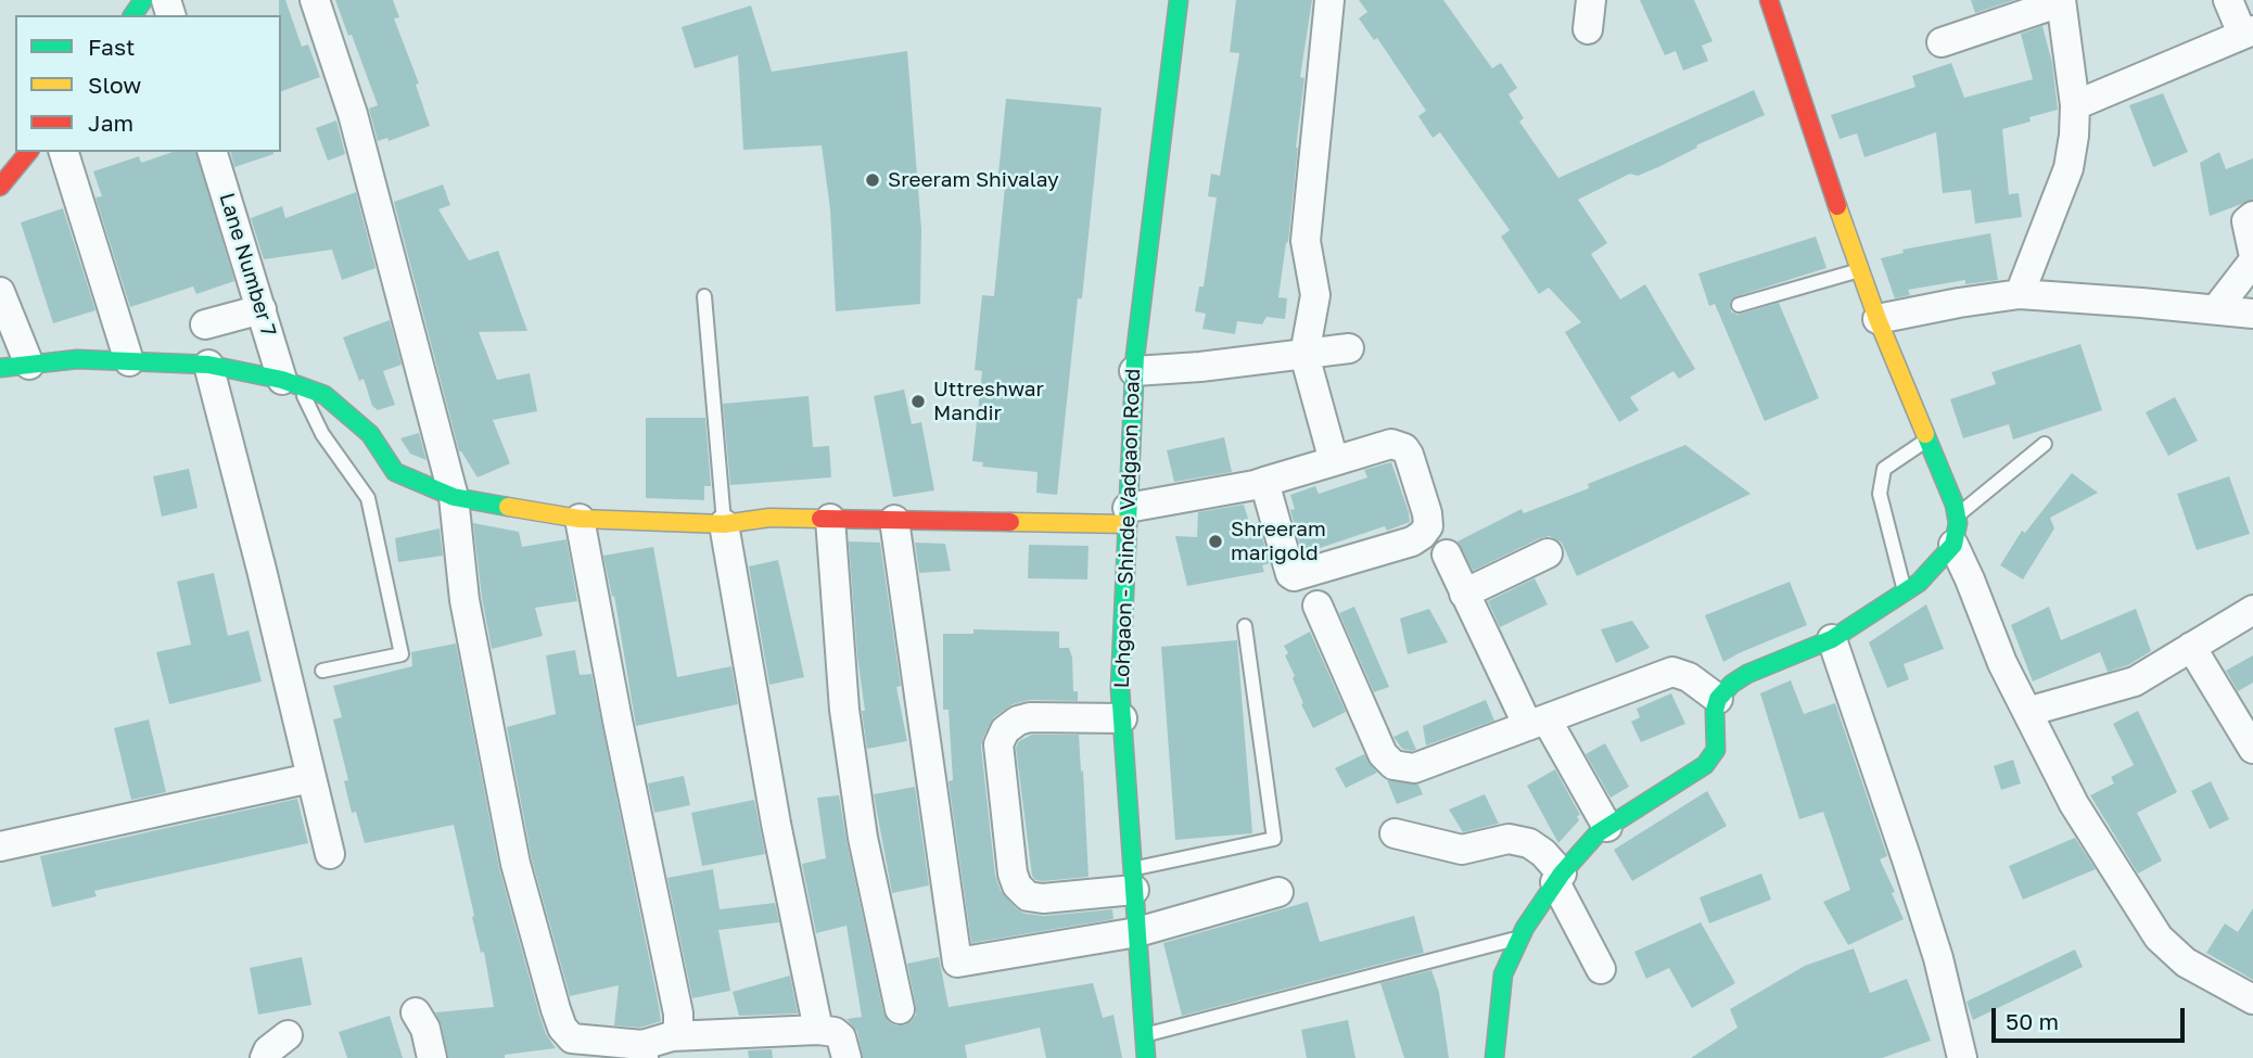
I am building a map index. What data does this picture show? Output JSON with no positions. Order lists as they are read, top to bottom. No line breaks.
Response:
{"streets":{"street":["Lane Number 7","Lohgaon - Shinde Vadgaon Road"]},"places":["Sreeram Shivalay","Uttreshwar Mandir","Shreeram marigold"],"legend":["Fast","Slow","Jam"],"scale_bar":"50 m"}
